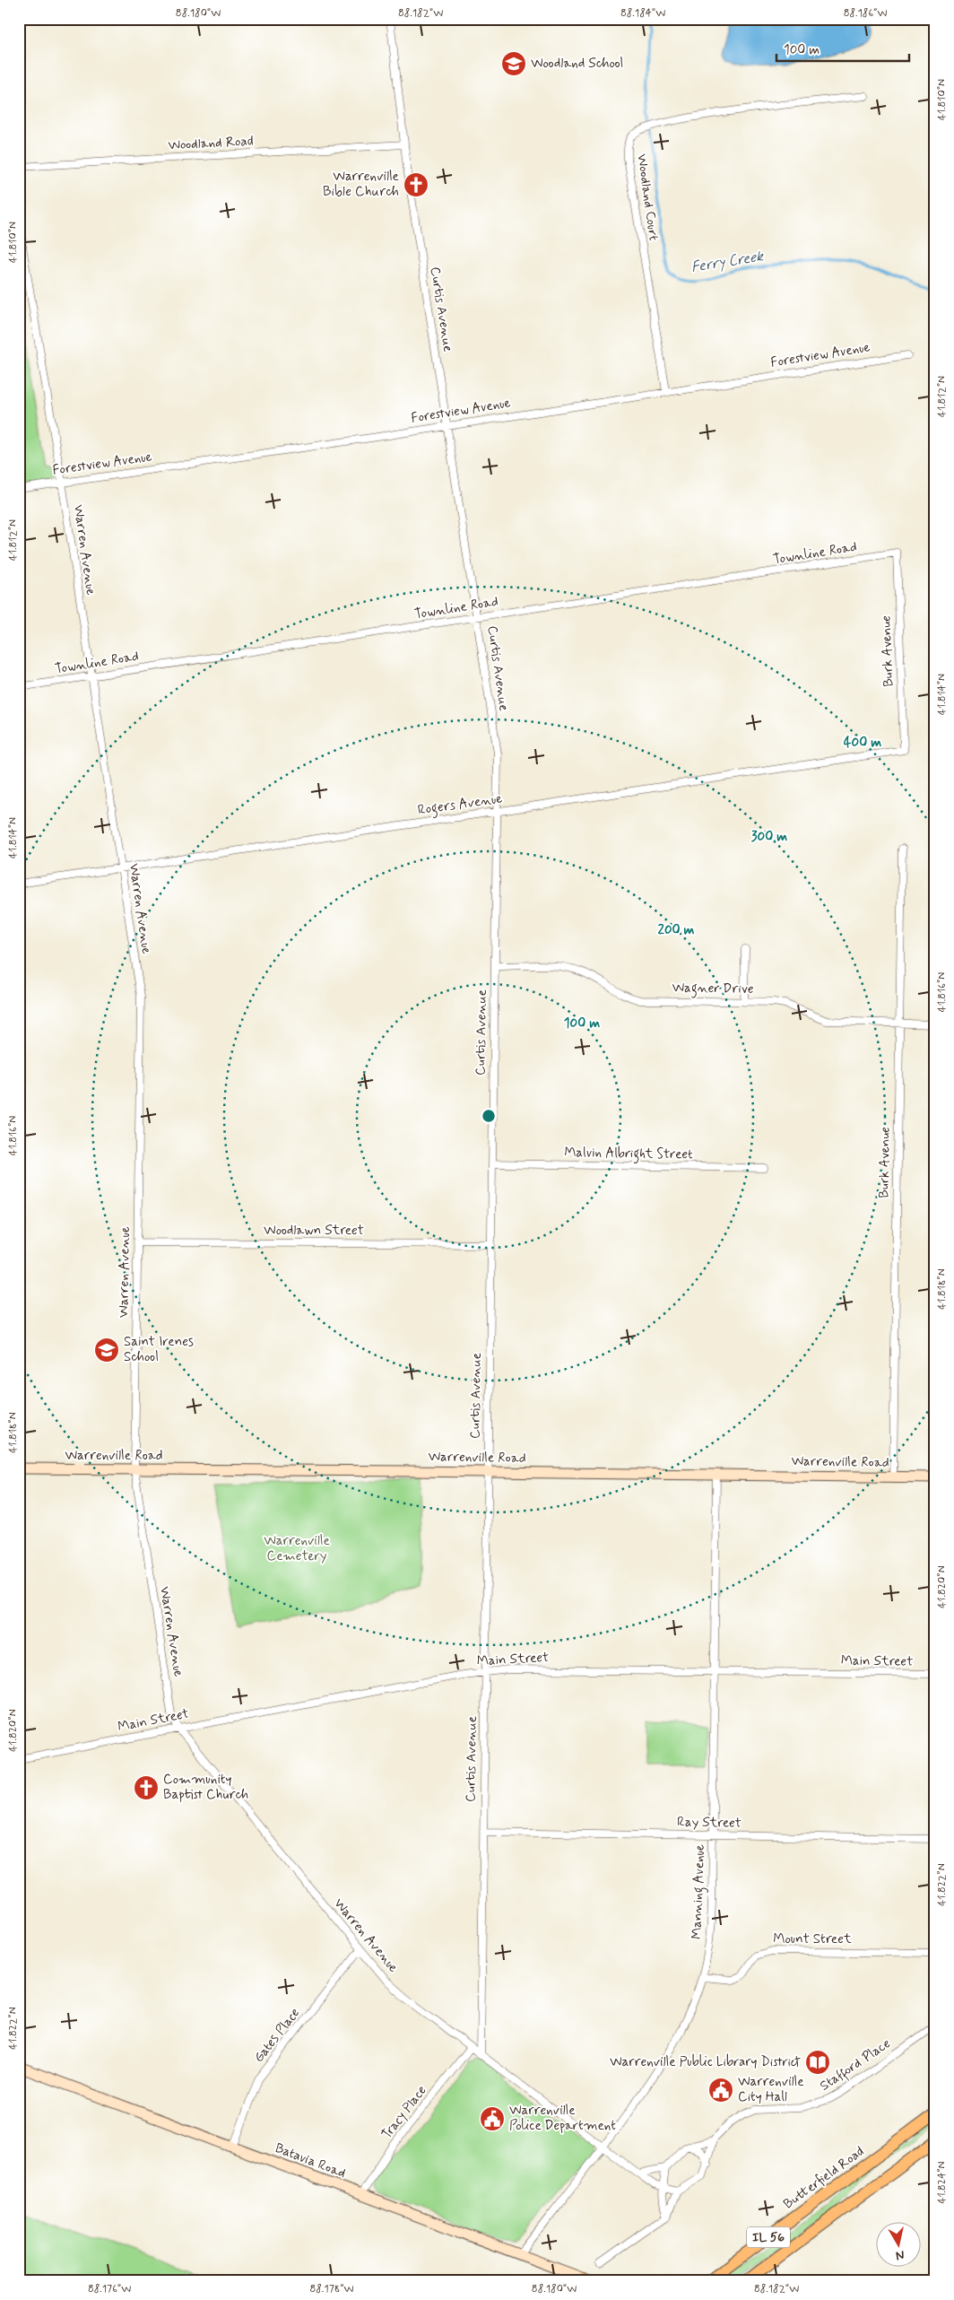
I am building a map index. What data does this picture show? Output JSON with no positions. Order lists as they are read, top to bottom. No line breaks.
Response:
{"streets":{"main road":["Warrenville Road","Batavia Road","Butterfield Road","IL 56"],"street":["Woodland Road","Woodland Court","Curtis Avenue","Forestview Avenue","Warren Avenue","Townline Road","Burk Avenue","Rogers Avenue","Wagner Drive","Malvin Albright Street","Woodlawn Street","Main Street","Ray Street","Manning Avenue","Mount Street","Gates Place","Stafford Place","Tracy Place"]},"crossings":[["Woodland Road","Curtis Avenue"],["Woodland Court","Forestview Avenue"],["Curtis Avenue","Forestview Avenue"],["Curtis Avenue","Warren Avenue"],["Curtis Avenue","Townline Road"],["Curtis Avenue","Rogers Avenue"],["Curtis Avenue","Wagner Drive"],["Curtis Avenue","Malvin Albright Street"],["Curtis Avenue","Woodlawn Street"],["Curtis Avenue","Warrenville Road"],["Curtis Avenue","Main Street"],["Curtis Avenue","Ray Street"],["Forestview Avenue","Warren Avenue"],["Warren Avenue","Townline Road"],["Warren Avenue","Rogers Avenue"],["Warren Avenue","Woodlawn Street"],["Warren Avenue","Warrenville Road"],["Warren Avenue","Main Street"],["Warren Avenue","Manning Avenue"],["Warren Avenue","Gates Place"],["Warren Avenue","Tracy Place"],["Townline Road","Burk Avenue"],["Burk Avenue","Rogers Avenue"],["Burk Avenue","Wagner Drive"],["Burk Avenue","Warrenville Road"],["Warrenville Road","Manning Avenue"],["Main Street","Manning Avenue"],["Ray Street","Manning Avenue"],["Manning Avenue","Mount Street"],["Manning Avenue","Batavia Road"],["Gates Place","Batavia Road"],["Tracy Place","Batavia Road"]],"water":["Ferry Creek"],"parks":["Warrenville Cemetery"],"places":{"school or university":["Woodland School","Saint Irenes School"],"church":["Warrenville Bible Church","Community Baptist Church"],"library":["Warrenville Public Library District"],"public building":["Warrenville City Hall","Warrenville Police Department"]},"scale_bar":"100 m","north":"bottom","coordinates":["88.180°W","88.182°W","88.184°W","88.186°W","41.810°N","41.812°N","41.814°N","41.816°N","41.818°N","41.820°N","41.822°N","41.824°N","88.176°W","88.178°W"],"rings":["400 m","300 m","200 m","100 m"]}
